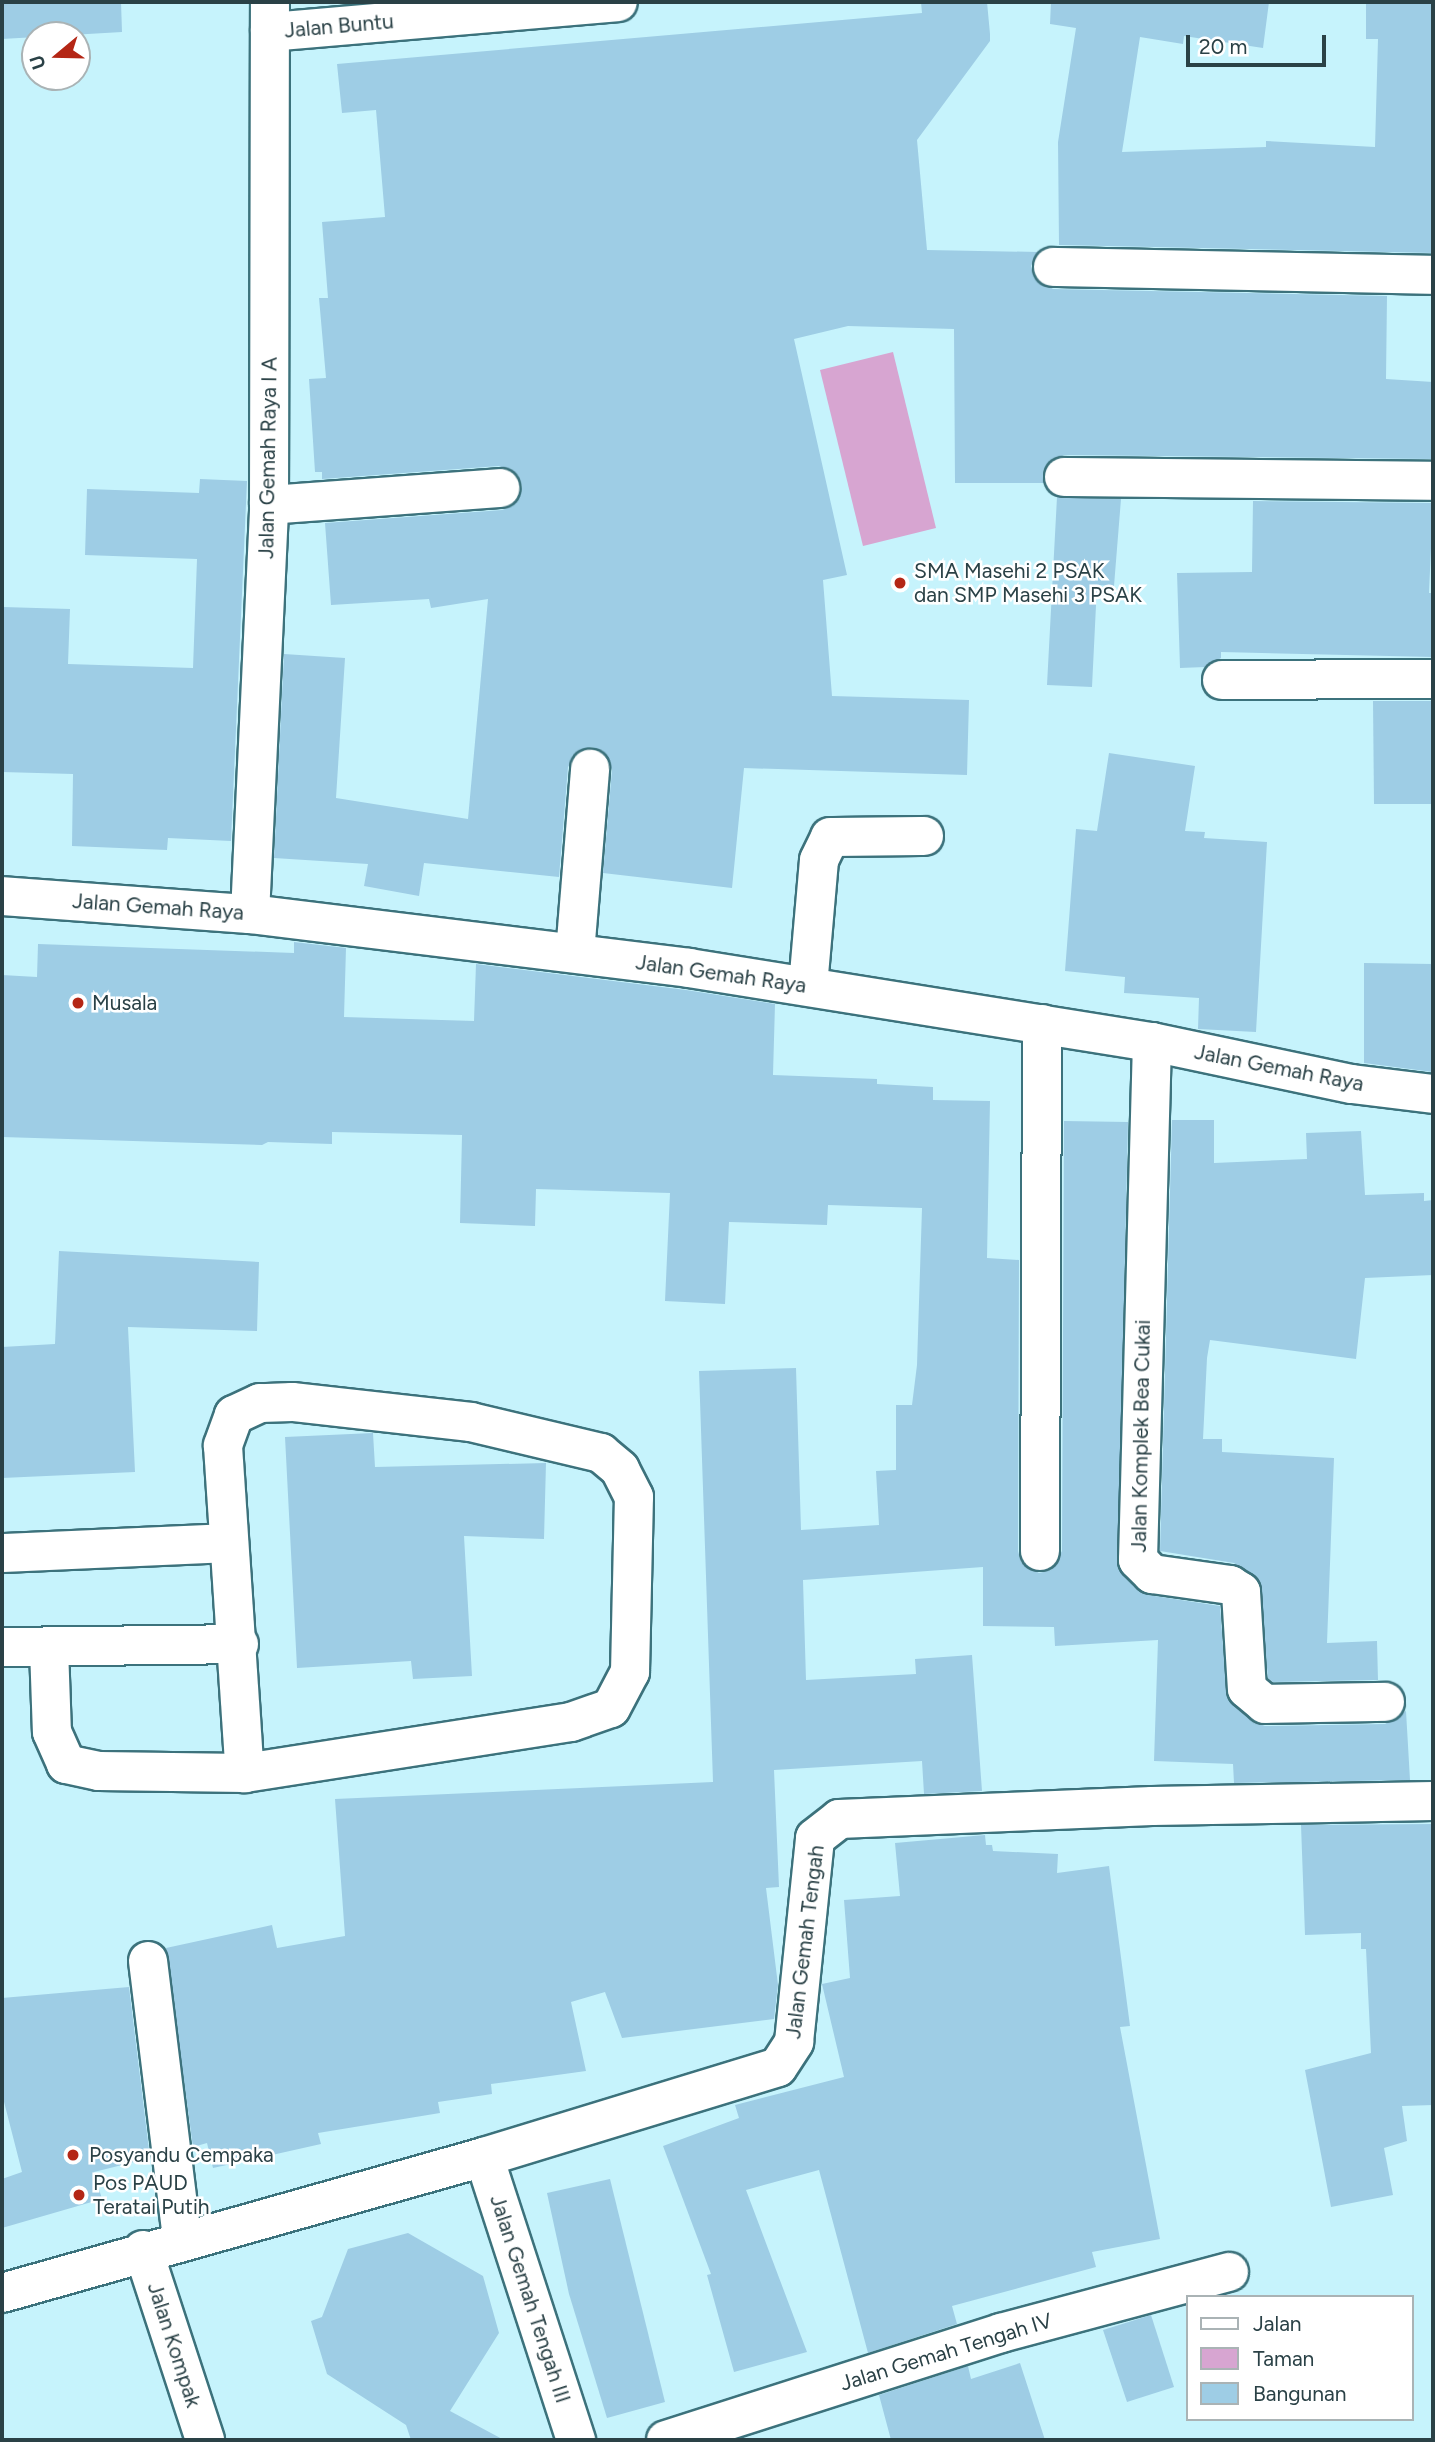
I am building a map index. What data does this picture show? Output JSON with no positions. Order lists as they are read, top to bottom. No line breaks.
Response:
{"streets":{"street":["Jalan Buntu","Jalan Gemah Raya I A","Jalan Gemah Raya","Jalan Komplek Bea Cukai","Jalan Gemah Tengah","Jalan Gemah Tengah III","Jalan Kompak","Jalan Gemah Tengah IV"]},"crossings":[["Jalan Buntu","Jalan Gemah Raya I A"],["Jalan Gemah Raya I A","Jalan Gemah Raya"],["Jalan Gemah Raya","Jalan Komplek Bea Cukai"],["Jalan Gemah Tengah","Jalan Gemah Tengah III"],["Jalan Gemah Tengah","Jalan Kompak"]],"places":["SMA Masehi 2 PSAK dan SMP Masehi 3 PSAK","Musala","Posyandu Cempaka","Pos PAUD Teratai Putih"],"legend":["Jalan","Taman","Bangunan"],"scale_bar":"20 m","north":"left"}
